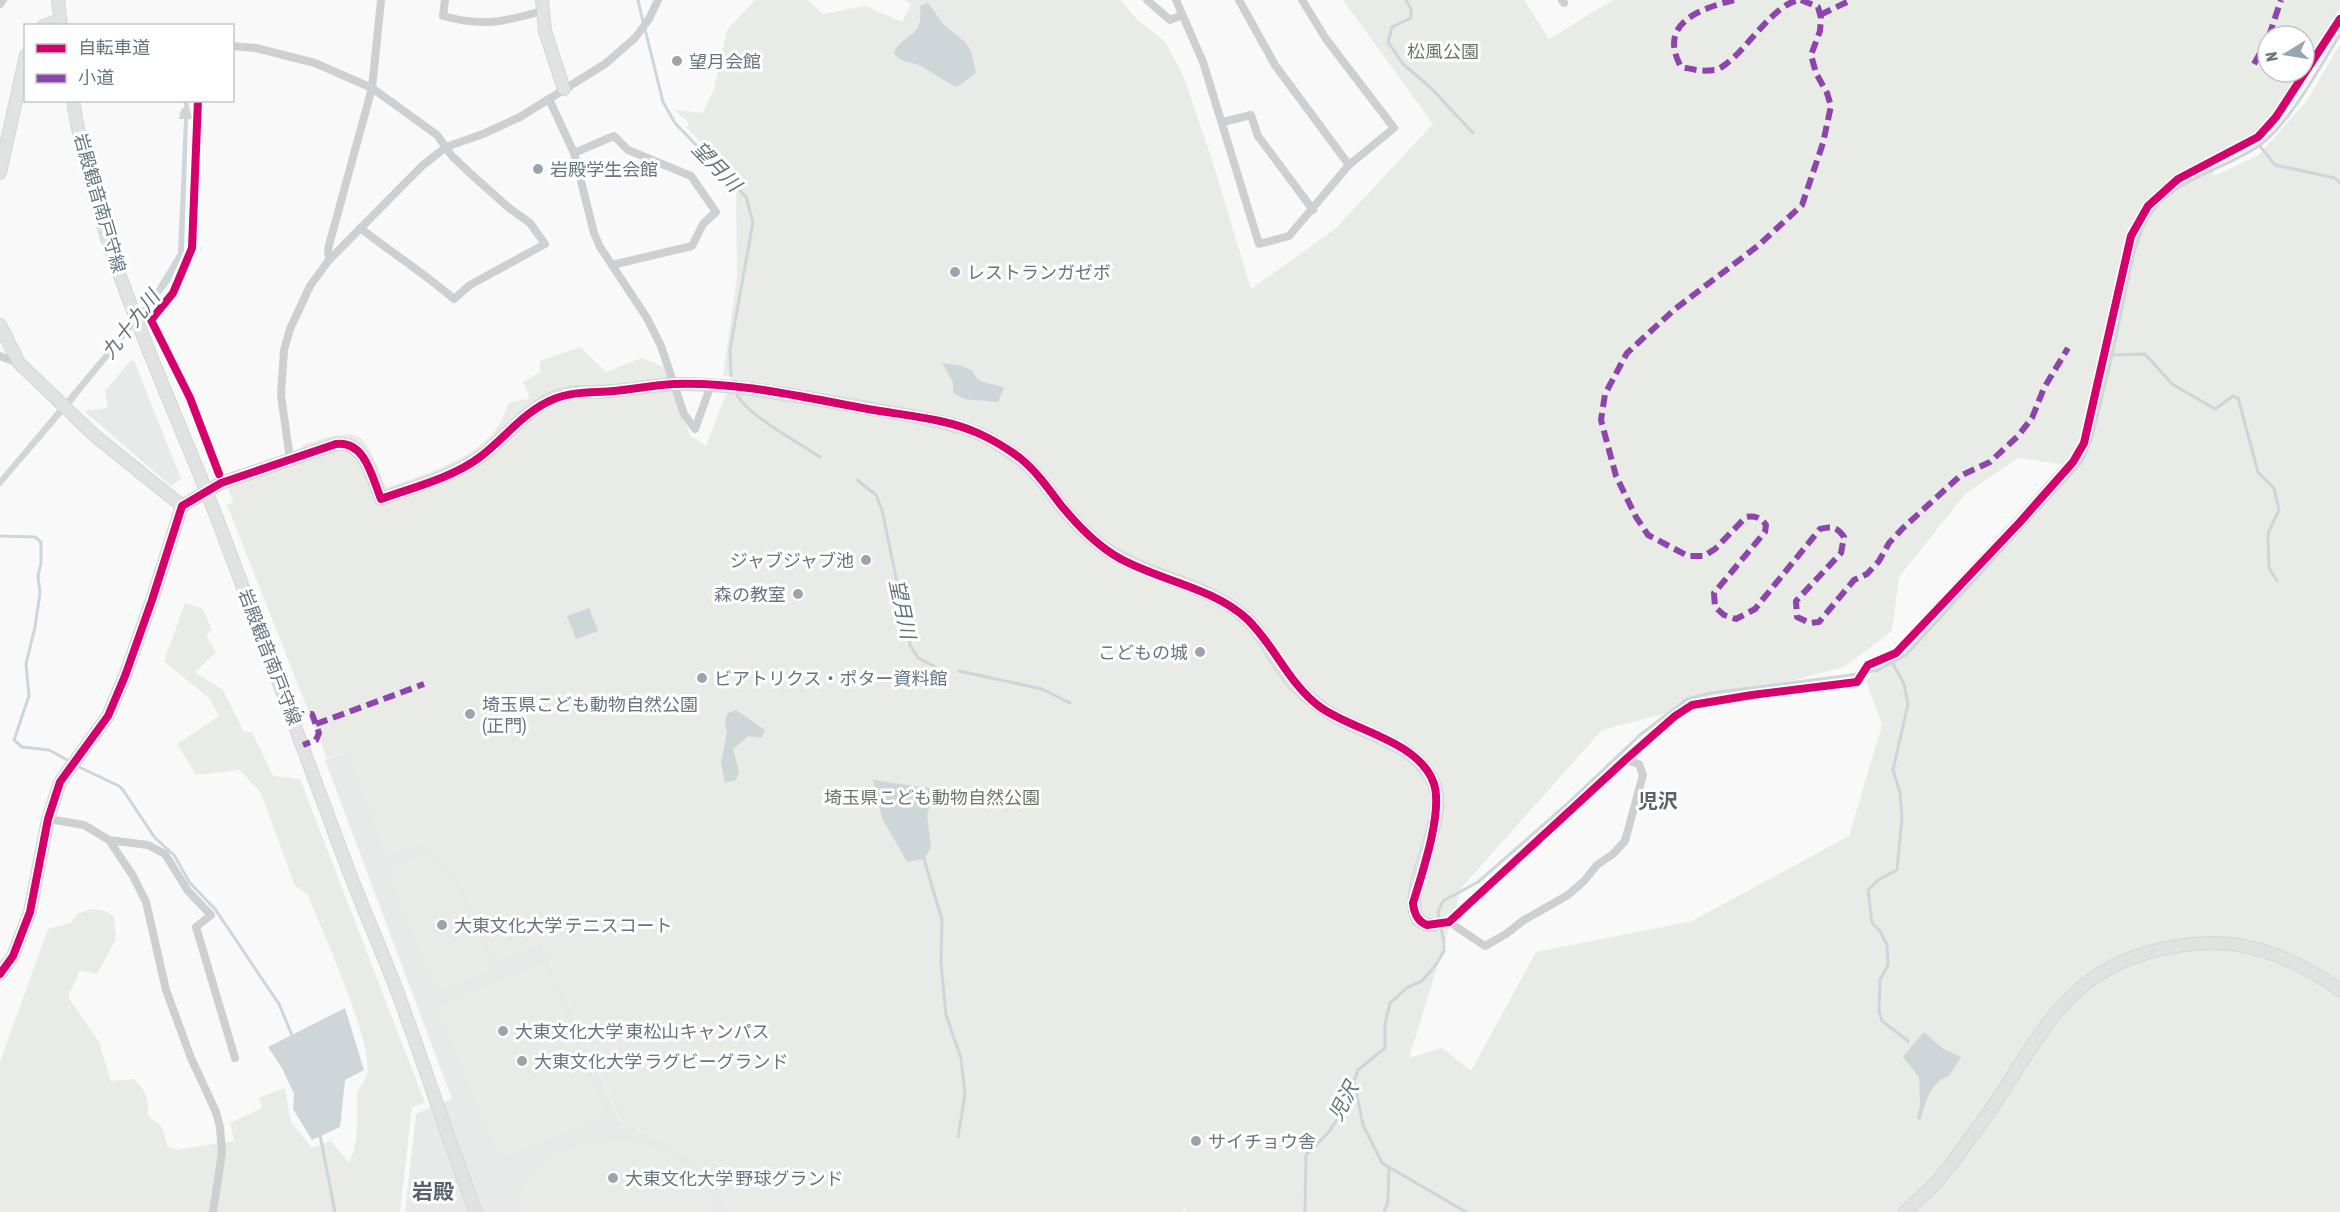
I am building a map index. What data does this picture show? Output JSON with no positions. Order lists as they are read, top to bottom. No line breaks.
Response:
{"streets":{"street":["岩殿観音南戸守線"]},"districts":["児沢","岩殿"],"water":["望月川","九十九川","児沢"],"parks":["松風公園","埼玉県こども動物自然公園"],"places":["望月会館","岩殿学生会館","レストランガゼボ","ジャブジャブ池","森の教室","こどもの城","ビアトリクス・ポター資料館","埼玉県こども動物自然公園 (正門)","大東文化大学 テニスコート","大東文化大学 東松山キャンパス","大東文化大学 ラグビーグランド","サイチョウ舎","大東文化大学 野球グランド"],"legend":["自転車道","小道"],"north":"left"}
